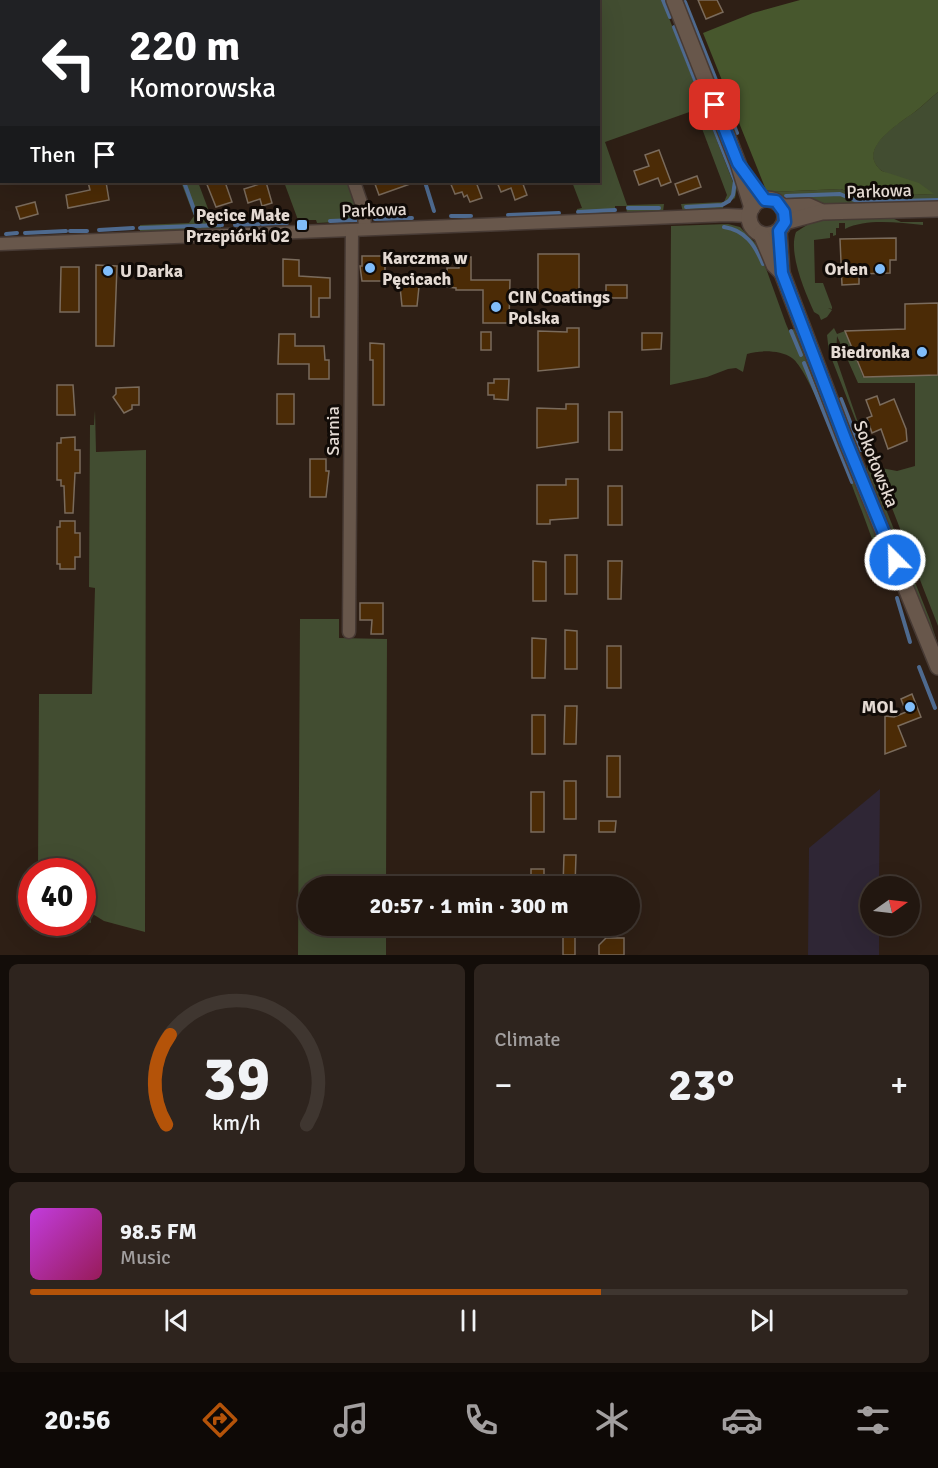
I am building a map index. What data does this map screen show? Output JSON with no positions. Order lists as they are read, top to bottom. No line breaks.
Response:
{"streets":{"street":["Parkowa","Sarnia","Sokołowska"]},"crossings":[["Parkowa","Sarnia"],["Parkowa","Sokołowska"]],"places":{"transit":["Pęcice Małe Przepiórki 02"],"other":["Karczma w Pęcicach","Orlen","U Darka","CIN Coatings Polska","Biedronka","MOL"]},"north":"right","page":{"turn":["220 m","Komorowska"],"then":"Then","limit":"40","trip":"20:57 · 1 min · 300 m","tile":"Climate","heat":["−","23°","+"],"song":["98.5 FM","Music"],"tabs":"20:56","gauge":["39","km/h"]}}
